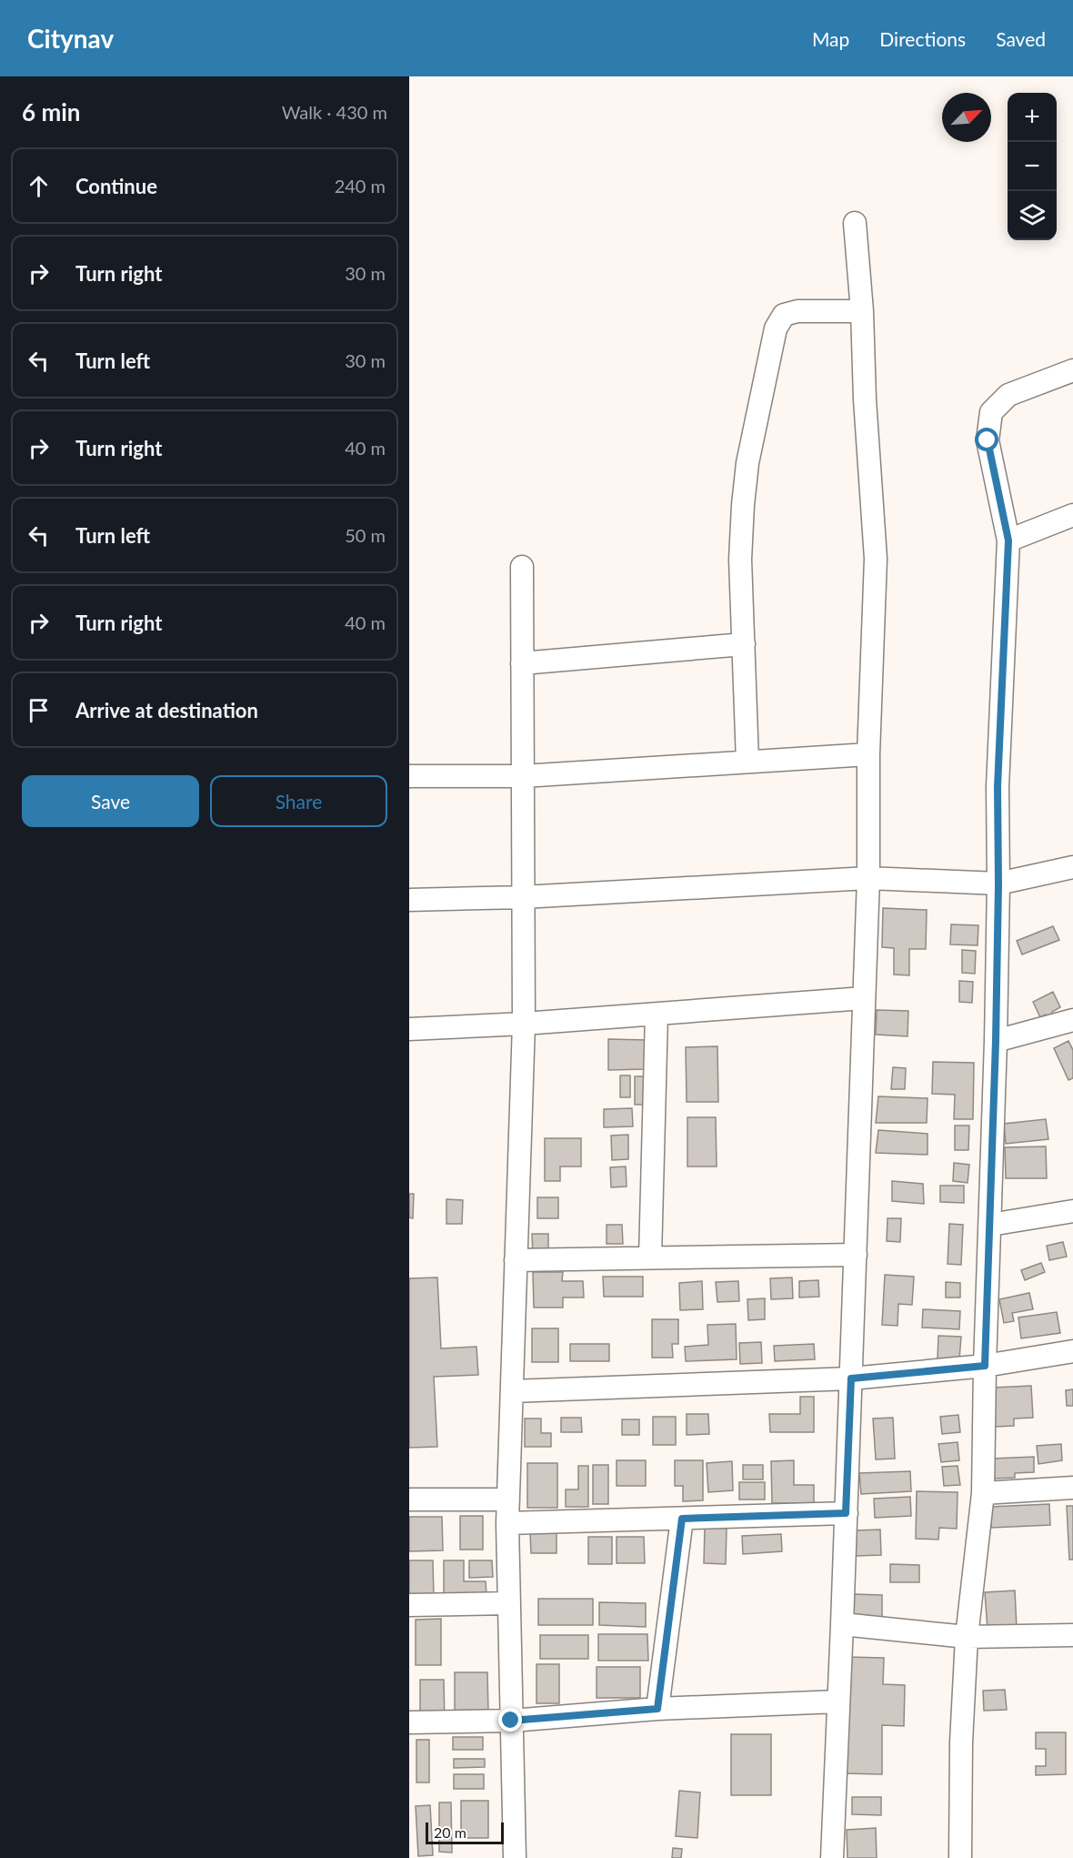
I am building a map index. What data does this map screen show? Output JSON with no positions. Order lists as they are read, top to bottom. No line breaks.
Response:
{"scale_bar":"20 m","north":"top right","page":{"header":"Citynav","nav":["Map","Directions","Saved"],"heading":["6 min","Walk · 430 m"],"map_buttons":["+","−"],"list":[["Continue","240 m"],["Turn right","30 m"],["Turn left","30 m"],["Turn right","40 m"],["Turn left","50 m"],["Turn right","40 m"],"Arrive at destination"],"buttons":["Save","Share"],"scale":"20 m"}}
